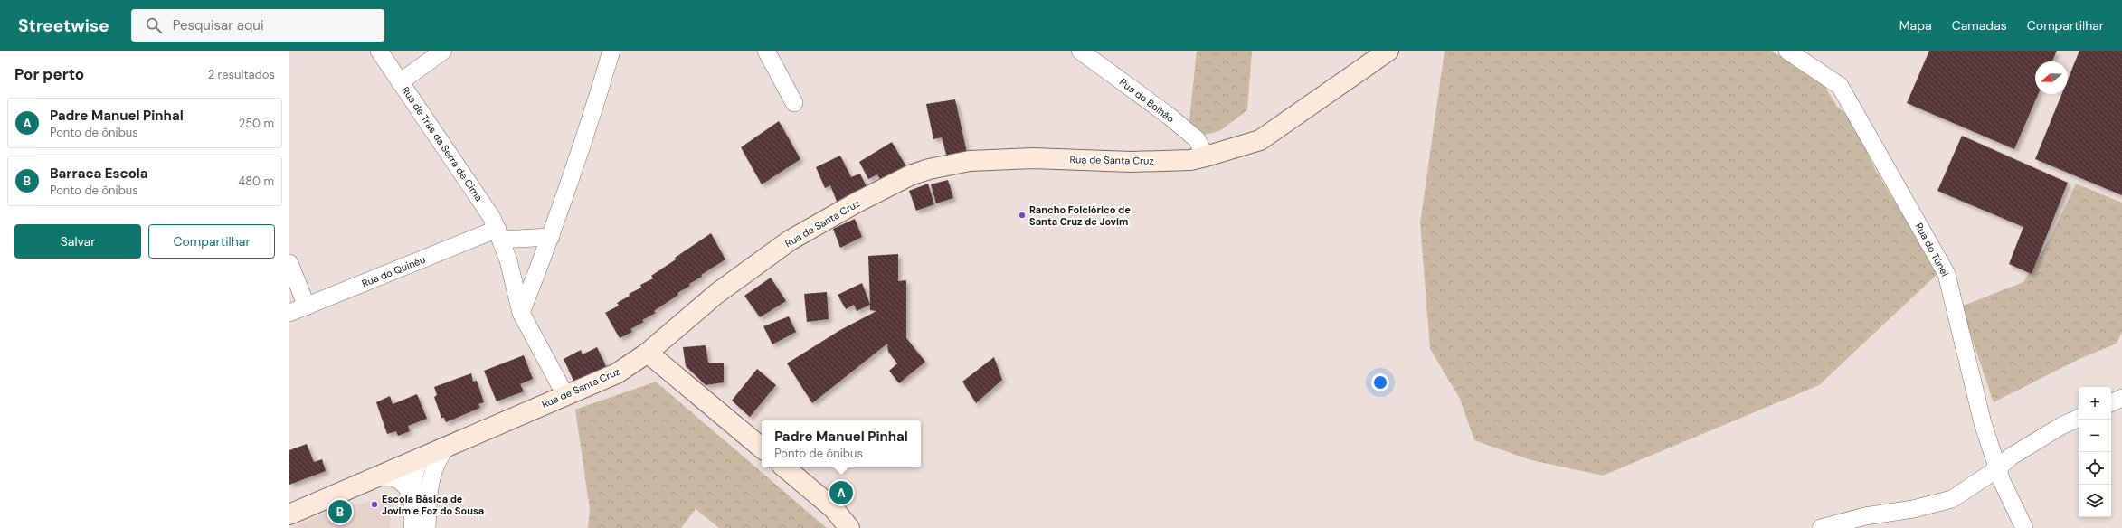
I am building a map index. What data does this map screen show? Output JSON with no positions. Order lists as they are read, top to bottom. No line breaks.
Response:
{"streets":{"main road":["Rua de Santa Cruz"],"street":["Rua do Bolhão","Rua de Trás da Serra de Cima","Rua do Túnel","Rua do Quinéu"]},"crossings":[["Rua do Bolhão","Rua de Santa Cruz"],["Rua de Trás da Serra de Cima","Rua de Santa Cruz"],["Rua de Trás da Serra de Cima","Rua do Quinéu"]],"places":["Rancho Folclórico de Santa Cruz de Jovim","Escola Básica de Jovim e Foz do Sousa"],"north":"left","page":{"header":"Streetwise","search":"Pesquisar aqui","nav":["Mapa","Camadas","Compartilhar"],"heading":["Por perto","2 resultados"],"list":[{"mark":"A","name":"Padre Manuel Pinhal","note":"Ponto de ônibus","value":"250 m"},{"mark":"B","name":"Barraca Escola","note":"Ponto de ônibus","value":"480 m"}],"buttons":["Salvar","Compartilhar"],"map_buttons":["+","−"],"popup":["Padre Manuel Pinhal","Ponto de ônibus"],"pins":["A","B"]}}
